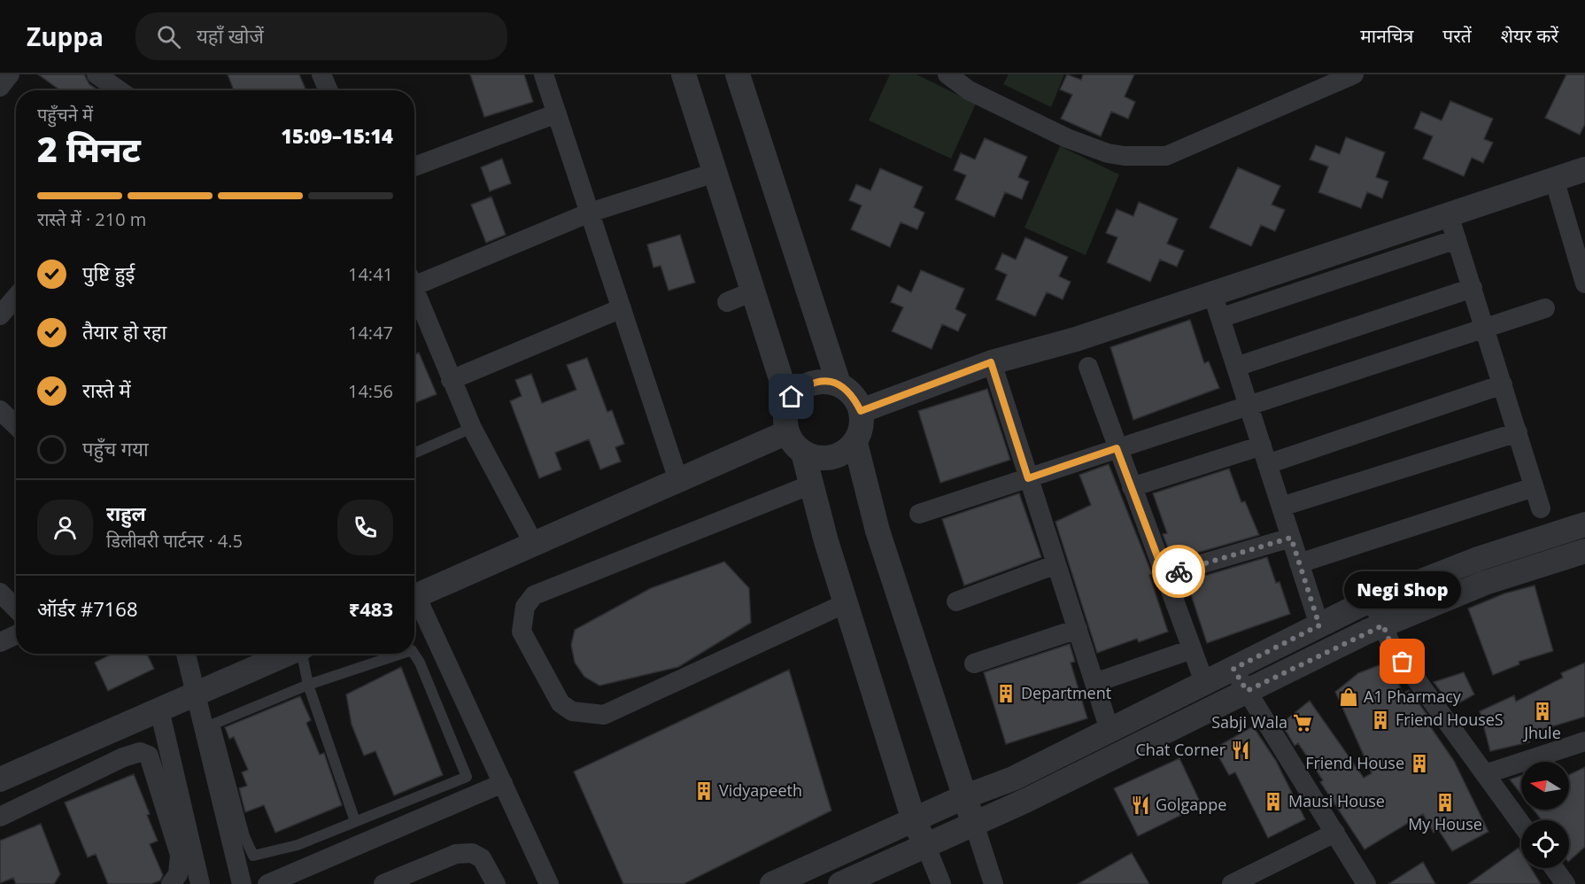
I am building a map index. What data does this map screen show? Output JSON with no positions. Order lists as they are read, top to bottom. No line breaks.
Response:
{"places":{"other":["Negi Shop"],"building":["Department","Jhule","Friend HouseS","Friend House","Vidyapeeth","Mausi House","My House"],"shop":["A1 Pharmacy"],"supermarket":["Sabji Wala"],"restaurant":["Chat Corner","Golgappe"]},"north":"left","page":{"header":"Zuppa","search":"यहाँ खोजें","nav":["मानचित्र","परतें","शेयर करें"],"heading":["2 मिनट","पहुँचने में","15:09–15:14"],"panel":["राहुल","डिलीवरी पार्टनर · 4.5","ऑर्डर #7168","₹483"],"bar":"रास्ते में · 210 m","list":[["पुष्टि हुई","14:41"],["तैयार हो रहा","14:47"],["रास्ते में","14:56"],"पहुँच गया"],"bubble":"Negi Shop"}}
